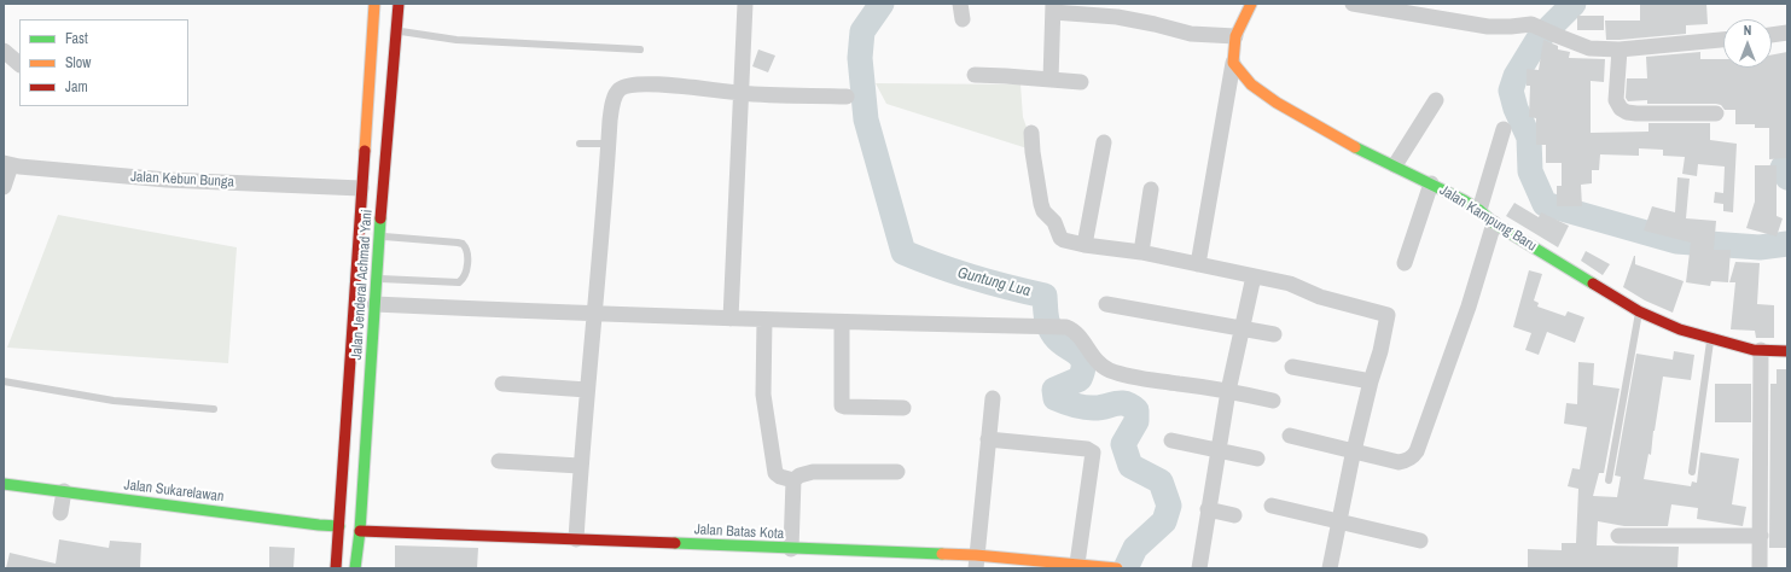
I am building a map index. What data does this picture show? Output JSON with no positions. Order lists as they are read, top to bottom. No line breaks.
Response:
{"streets":{"main road":["Jalan Kampung Baru","Jalan Jenderal Achmad Yani","Jalan Sukarelawan","Jalan Batas Kota"],"street":["Jalan Kebun Bunga"]},"crossings":[["Jalan Kebun Bunga","Jalan Jenderal Achmad Yani"],["Jalan Jenderal Achmad Yani","Jalan Sukarelawan"],["Jalan Jenderal Achmad Yani","Jalan Batas Kota"]],"water":["Guntung Lua"],"legend":["Fast","Slow","Jam"],"north":"top"}
